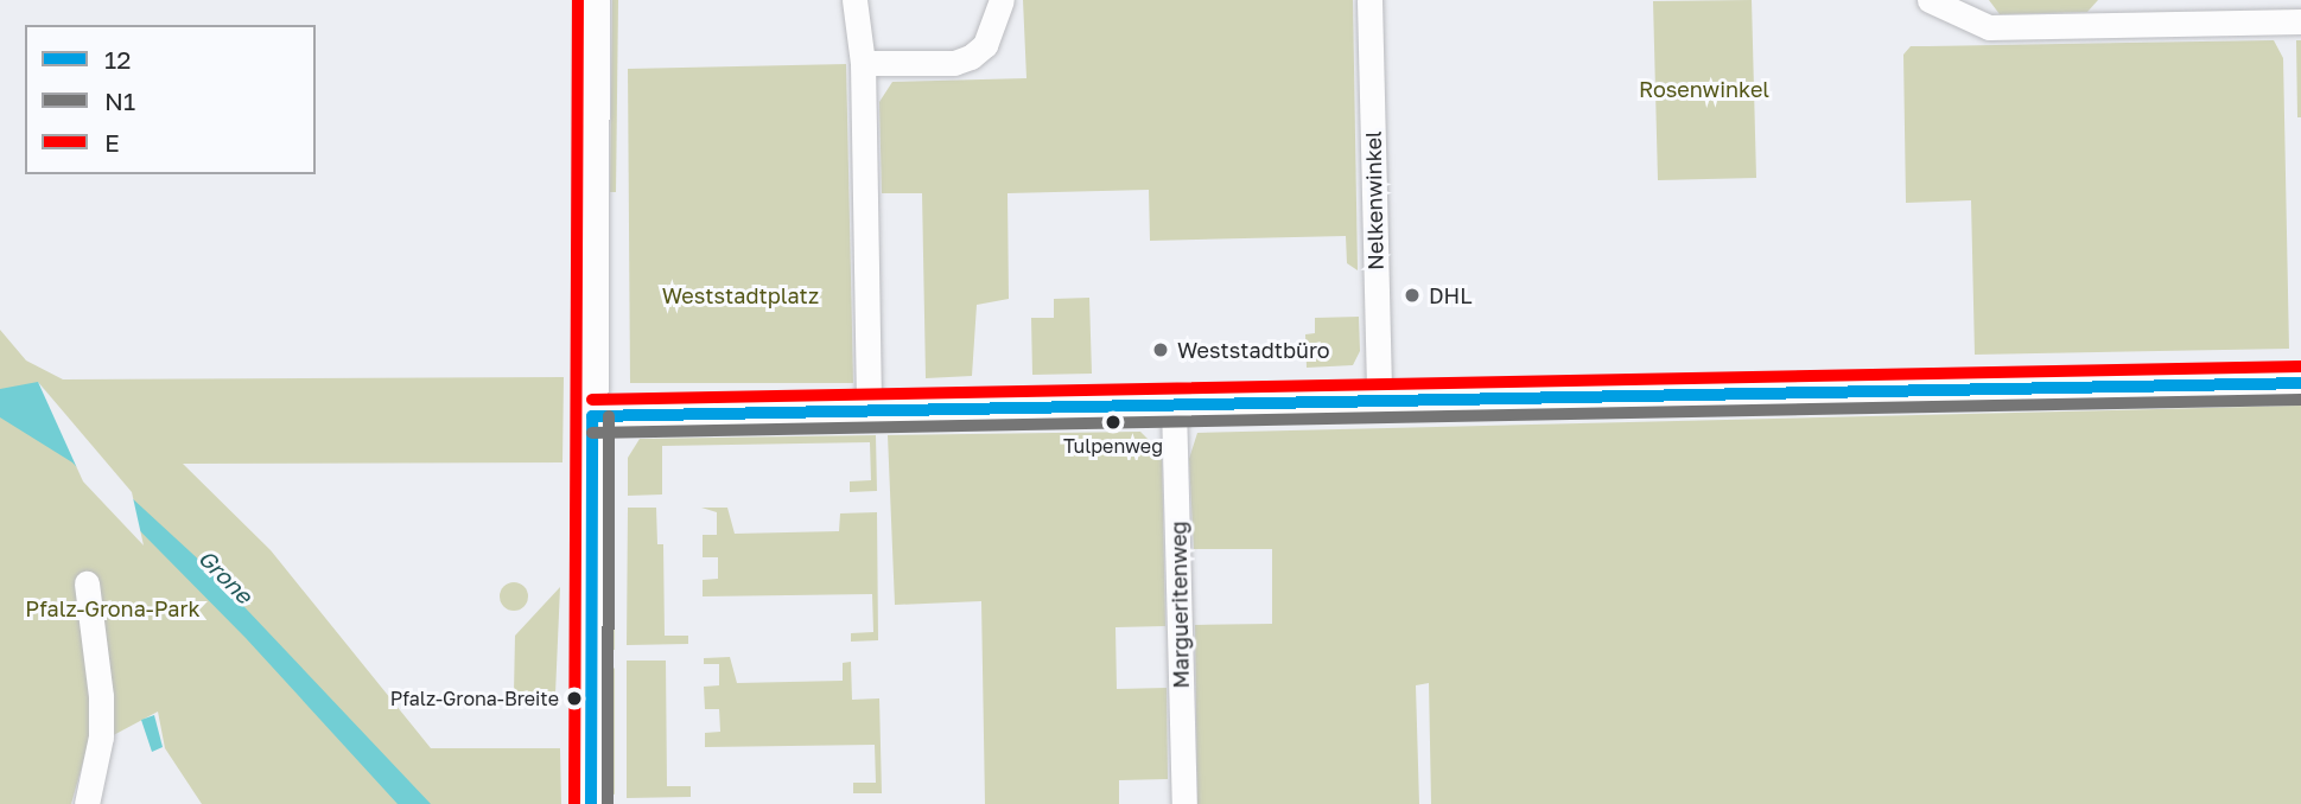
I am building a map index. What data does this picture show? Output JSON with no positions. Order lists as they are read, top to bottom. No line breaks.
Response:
{"streets":{"street":["Nelkenwinkel","Margueritenweg"]},"water":["Grone"],"parks":["Rosenwinkel","Weststadtplatz","Pfalz-Grona-Park"],"places":["DHL","Weststadtbüro","Tulpenweg","Pfalz-Grona-Breite"],"lines":["transit line E","transit line 12","transit line N1"],"legend":["12","N1","E"]}
